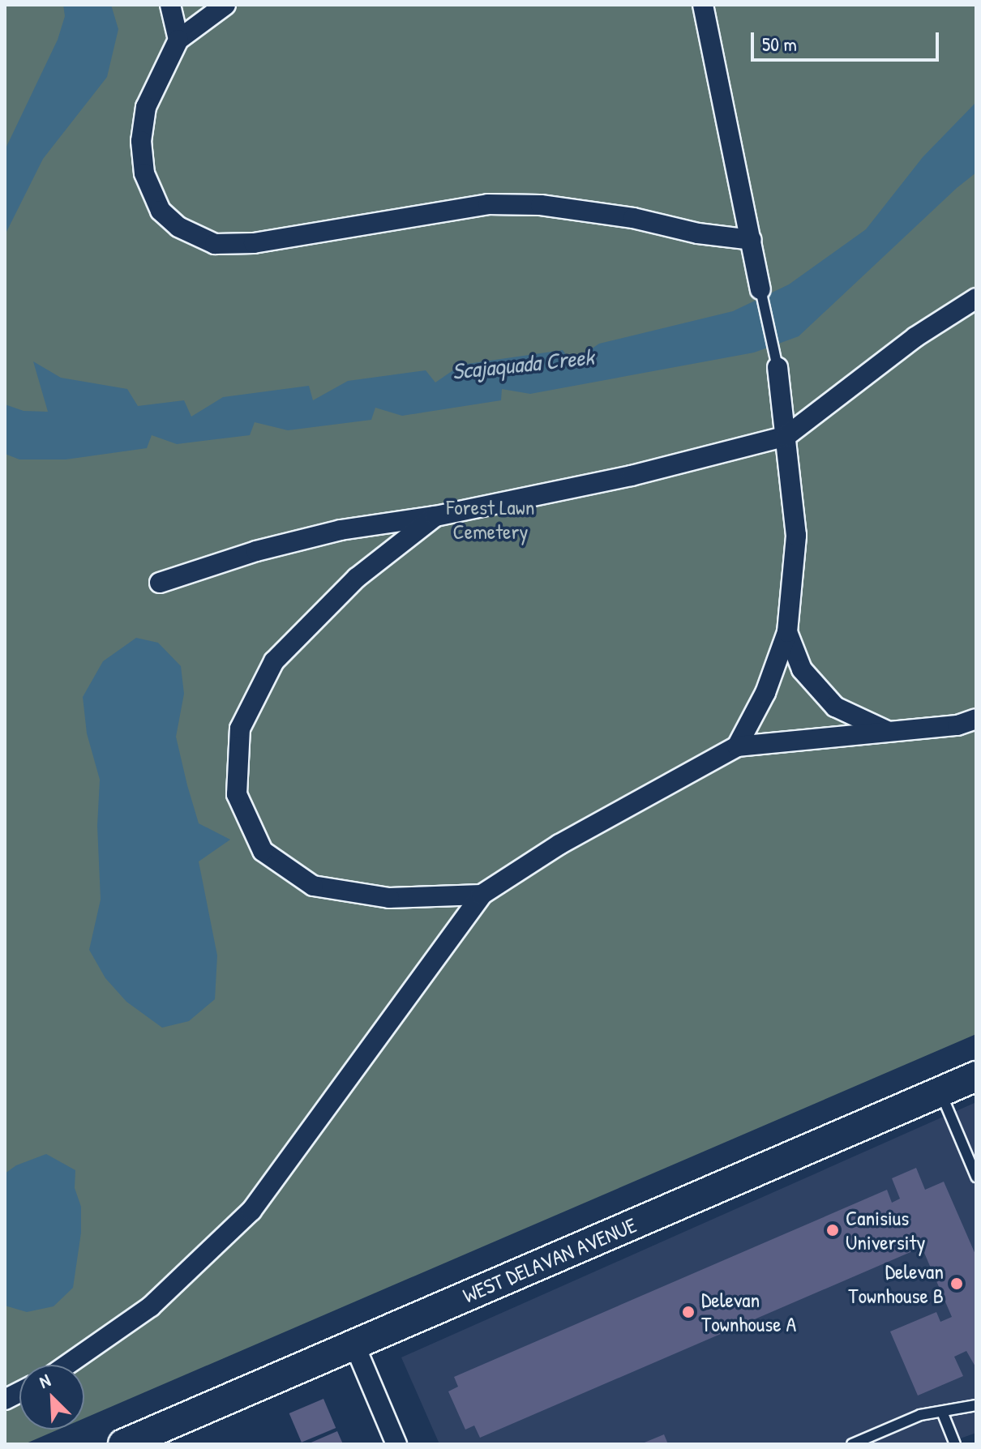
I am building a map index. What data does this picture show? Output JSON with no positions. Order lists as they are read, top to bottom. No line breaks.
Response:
{"streets":{"street":["WEST DELAVAN AVENUE"]},"water":["Scajaquada Creek"],"parks":["Forest Lawn Cemetery"],"places":["Canisius University","Delevan Townhouse B","Delevan Townhouse A"],"scale_bar":"50 m","north":"top left"}
